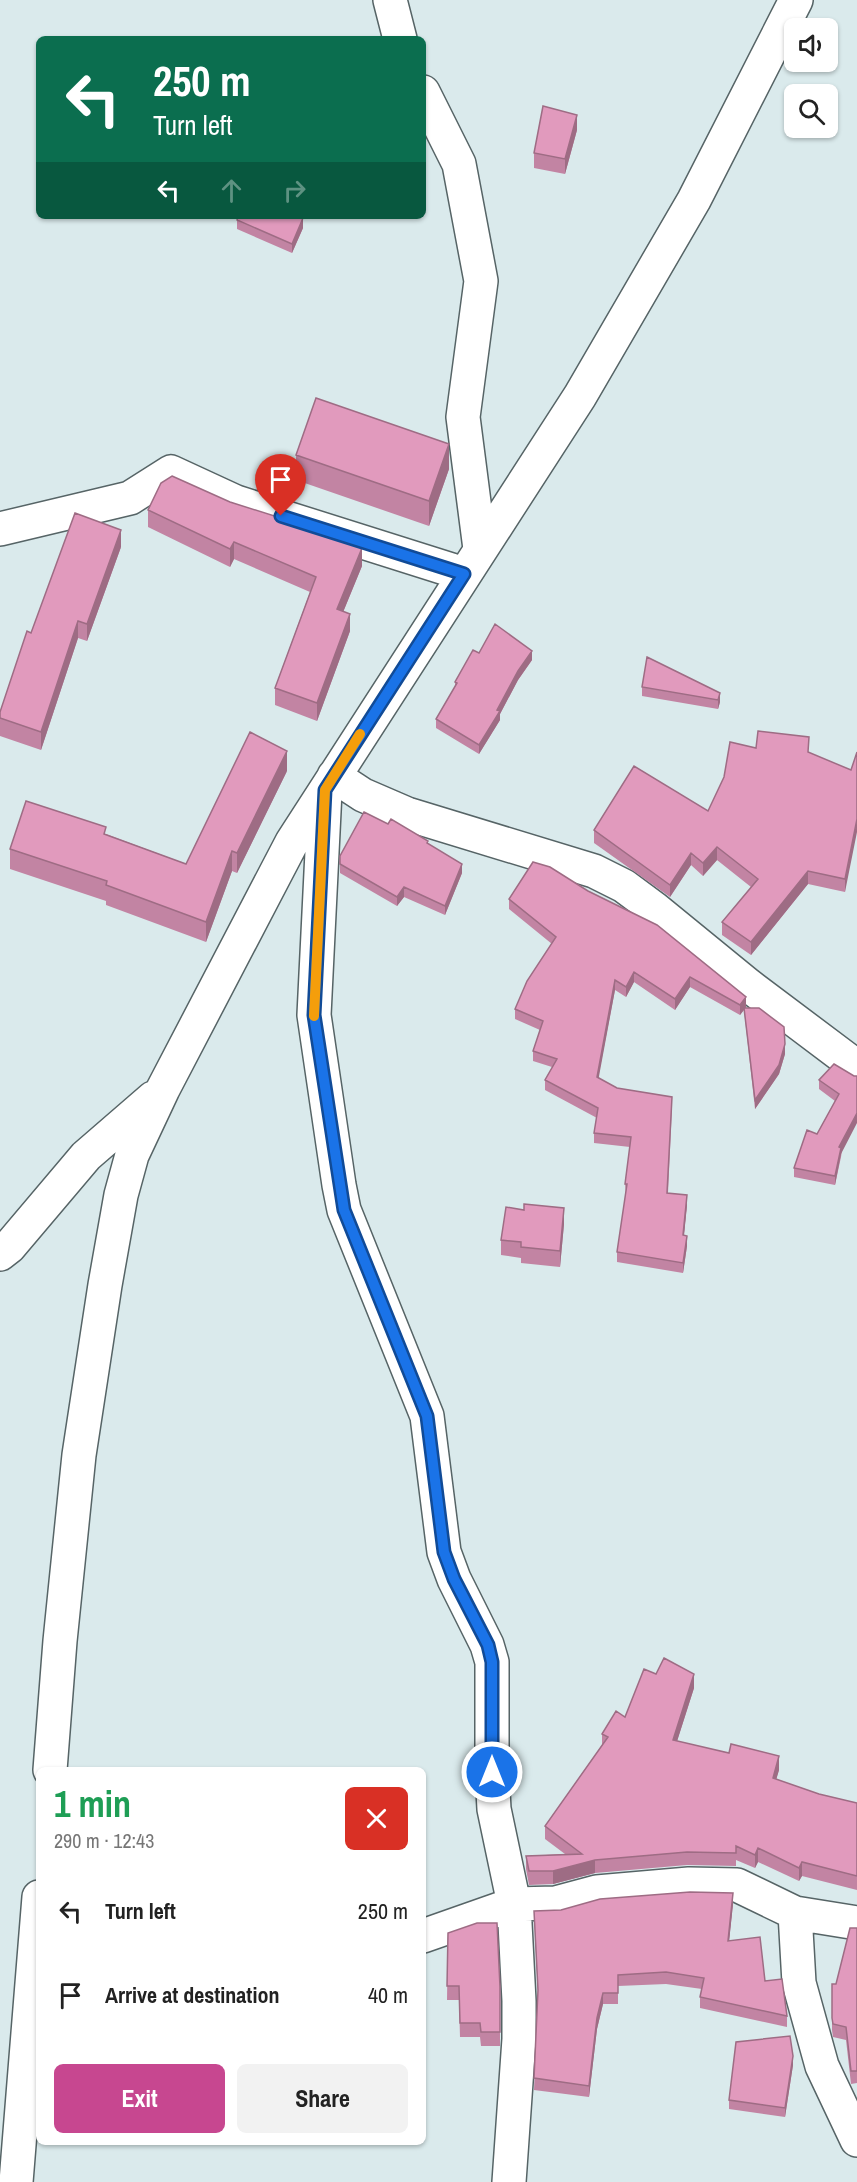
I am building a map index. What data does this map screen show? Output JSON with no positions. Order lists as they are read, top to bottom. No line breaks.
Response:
{"page":{"turn":["250 m","Turn left"],"heading":["1 min","290 m · 12:43"],"list":[{"name":"Turn left","value":"250 m"},{"name":"Arrive at destination","value":"40 m"}],"buttons":["Exit","Share"]}}
